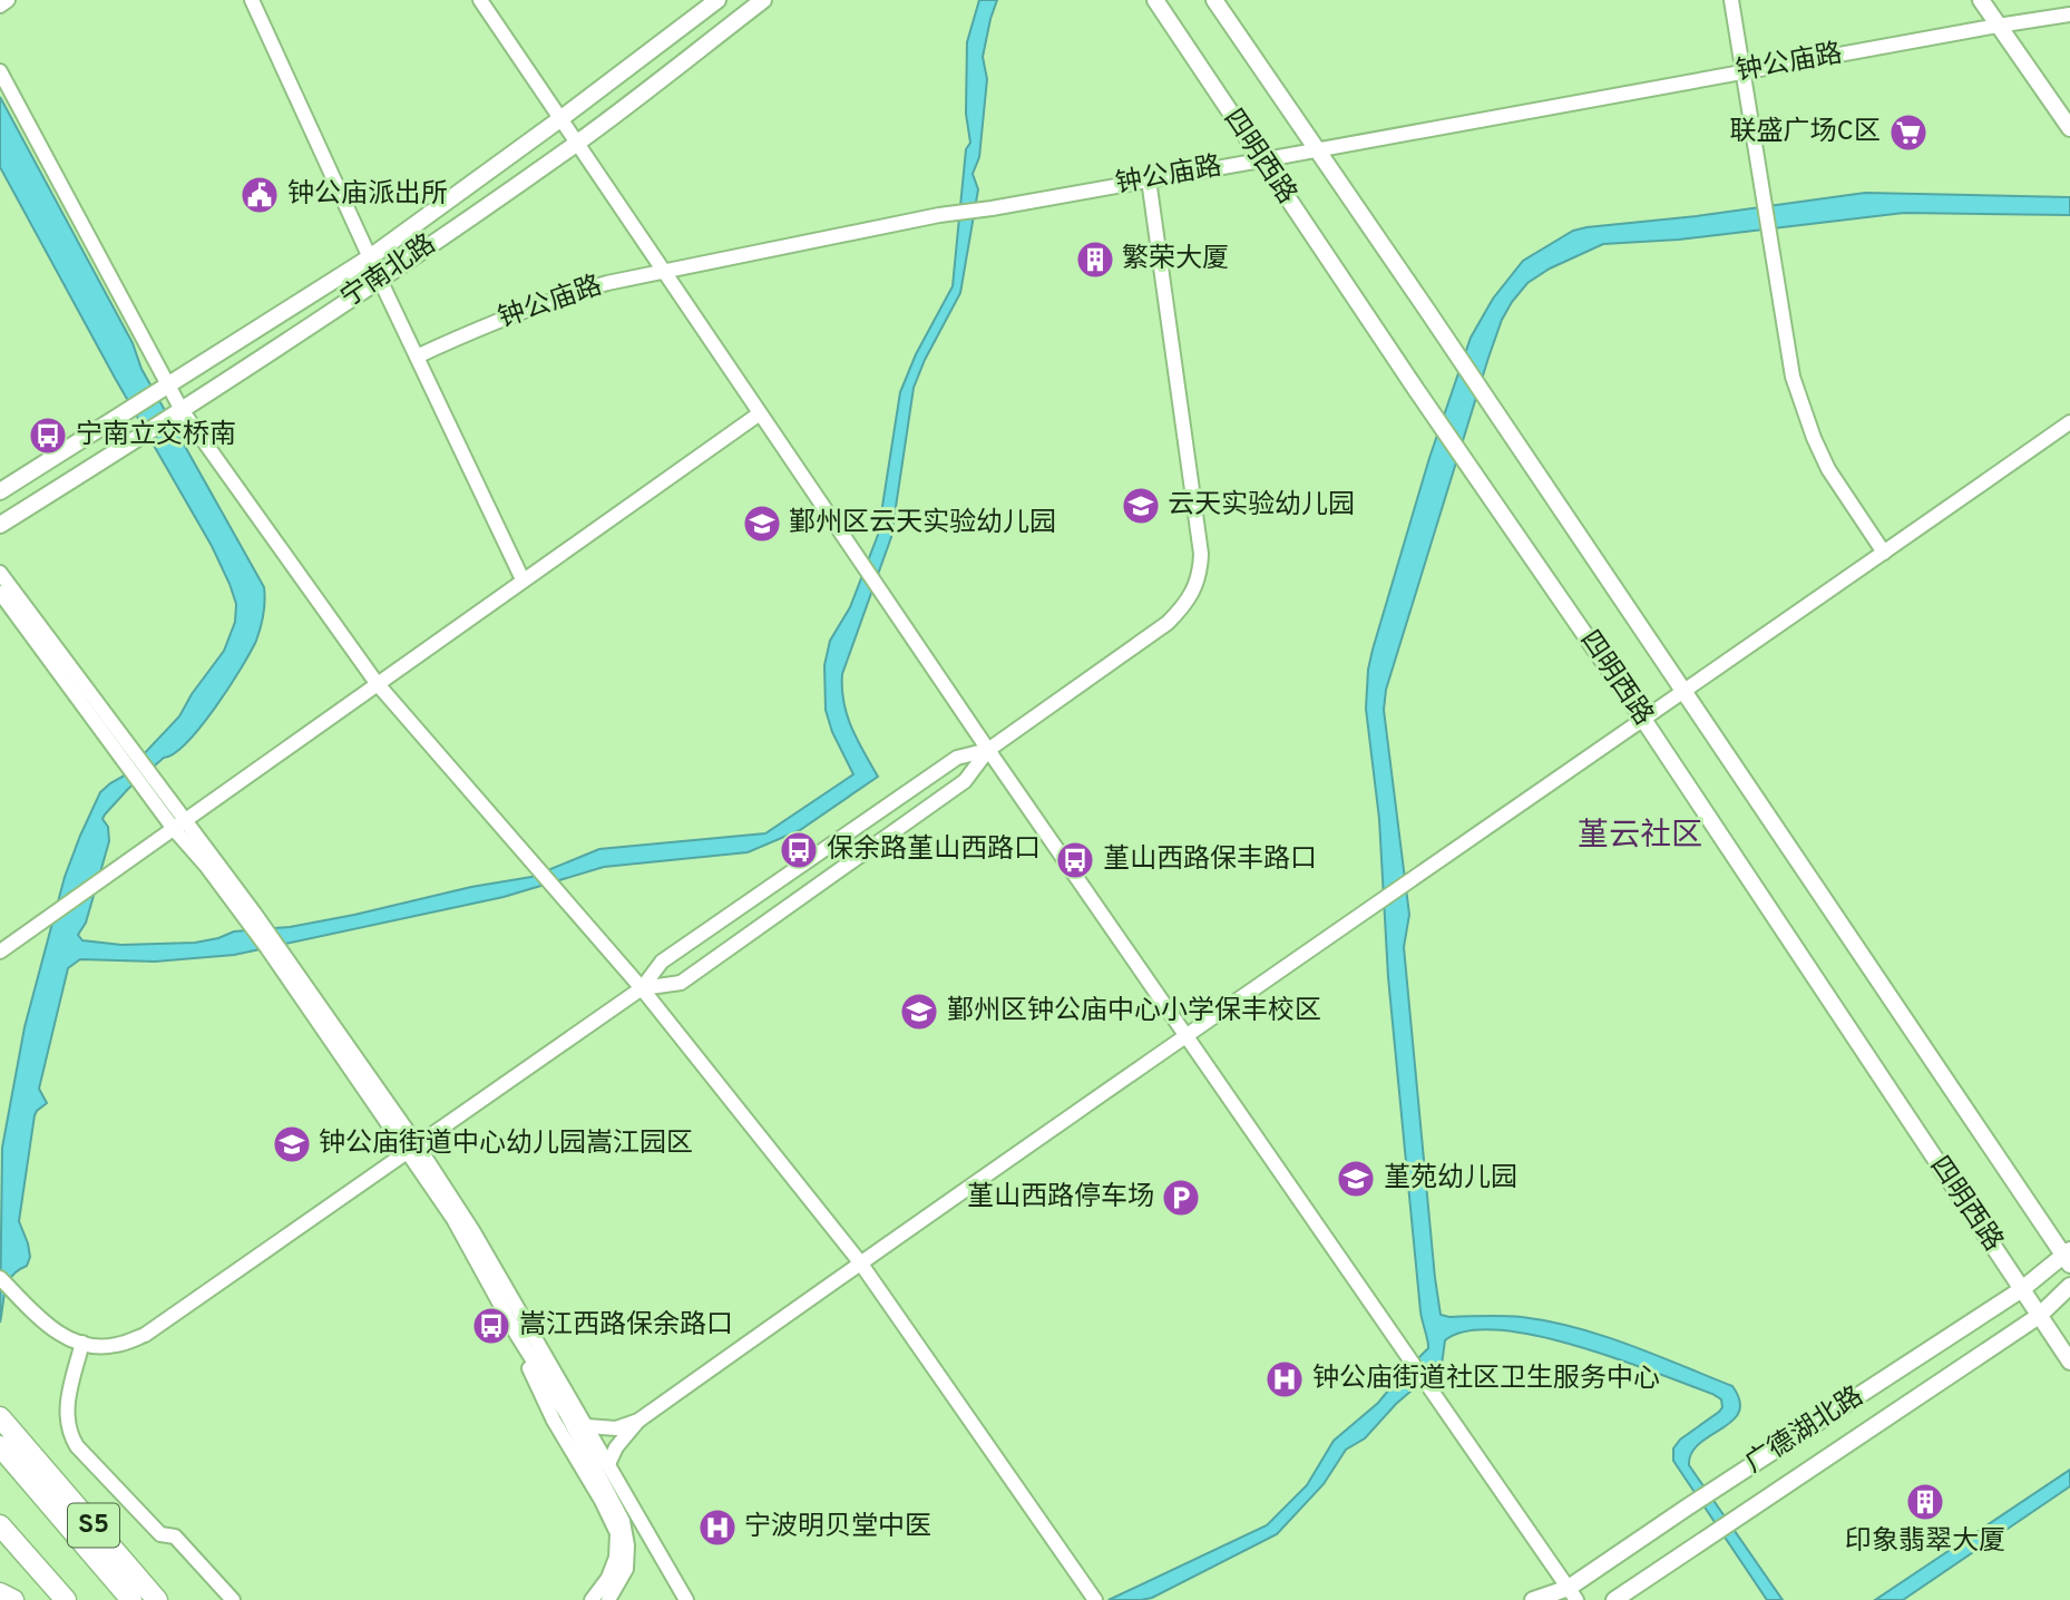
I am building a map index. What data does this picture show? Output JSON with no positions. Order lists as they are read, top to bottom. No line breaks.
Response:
{"streets":{"highway":["S5"],"main road":["四明西路","宁南北路","广德湖北路"],"street":["钟公庙路"]},"crossings":[["钟公庙路","四明西路"],["四明西路","广德湖北路"]],"districts":["堇云社区"],"places":{"supermarket":["联盛广场C区"],"public building":["钟公庙派出所"],"building":["繁荣大厦","印象翡翠大厦"],"bus stop":["宁南立交桥南","保余路堇山西路口","堇山西路保丰路口","嵩江西路保余路口"],"school or university":["云天实验幼儿园","鄞州区云天实验幼儿园","鄞州区钟公庙中心小学保丰校区","钟公庙街道中心幼儿园嵩江园区","堇苑幼儿园"],"parking":["堇山西路停车场"],"hospital":["钟公庙街道社区卫生服务中心","宁波明贝堂中医"]}}
